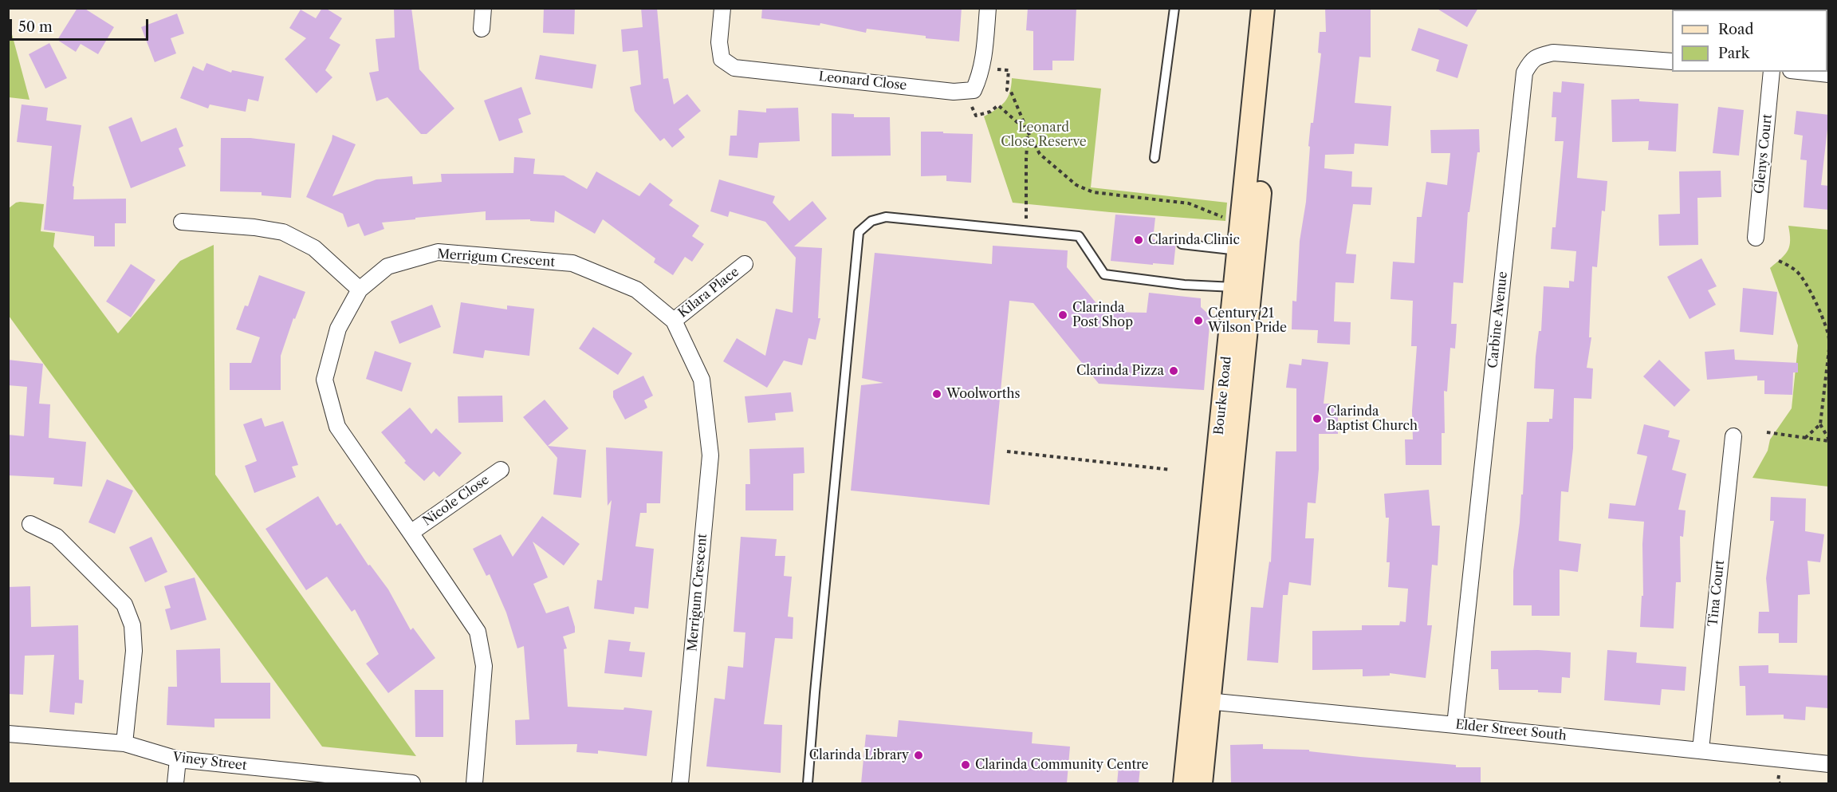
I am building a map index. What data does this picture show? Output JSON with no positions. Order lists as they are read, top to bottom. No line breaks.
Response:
{"streets":{"main road":["Bourke Road"],"street":["Leonard Close","Glenys Court","Merrigum Crescent","Kilara Place","Carbine Avenue","Nicole Close","Tina Court","Elder Street South","Viney Street"]},"crossings":[["Merrigum Crescent","Kilara Place"],["Merrigum Crescent","Nicole Close"],["Carbine Avenue","Elder Street South"],["Bourke Road","Elder Street South"],["Tina Court","Elder Street South"]],"parks":["Leonard Close Reserve"],"places":["Clarinda Clinic","Clarinda Post Shop","Century 21 Wilson Pride","Clarinda Pizza","Woolworths","Clarinda Baptist Church","Clarinda Library","Clarinda Community Centre"],"legend":["Road","Park"],"scale_bar":"50 m"}
